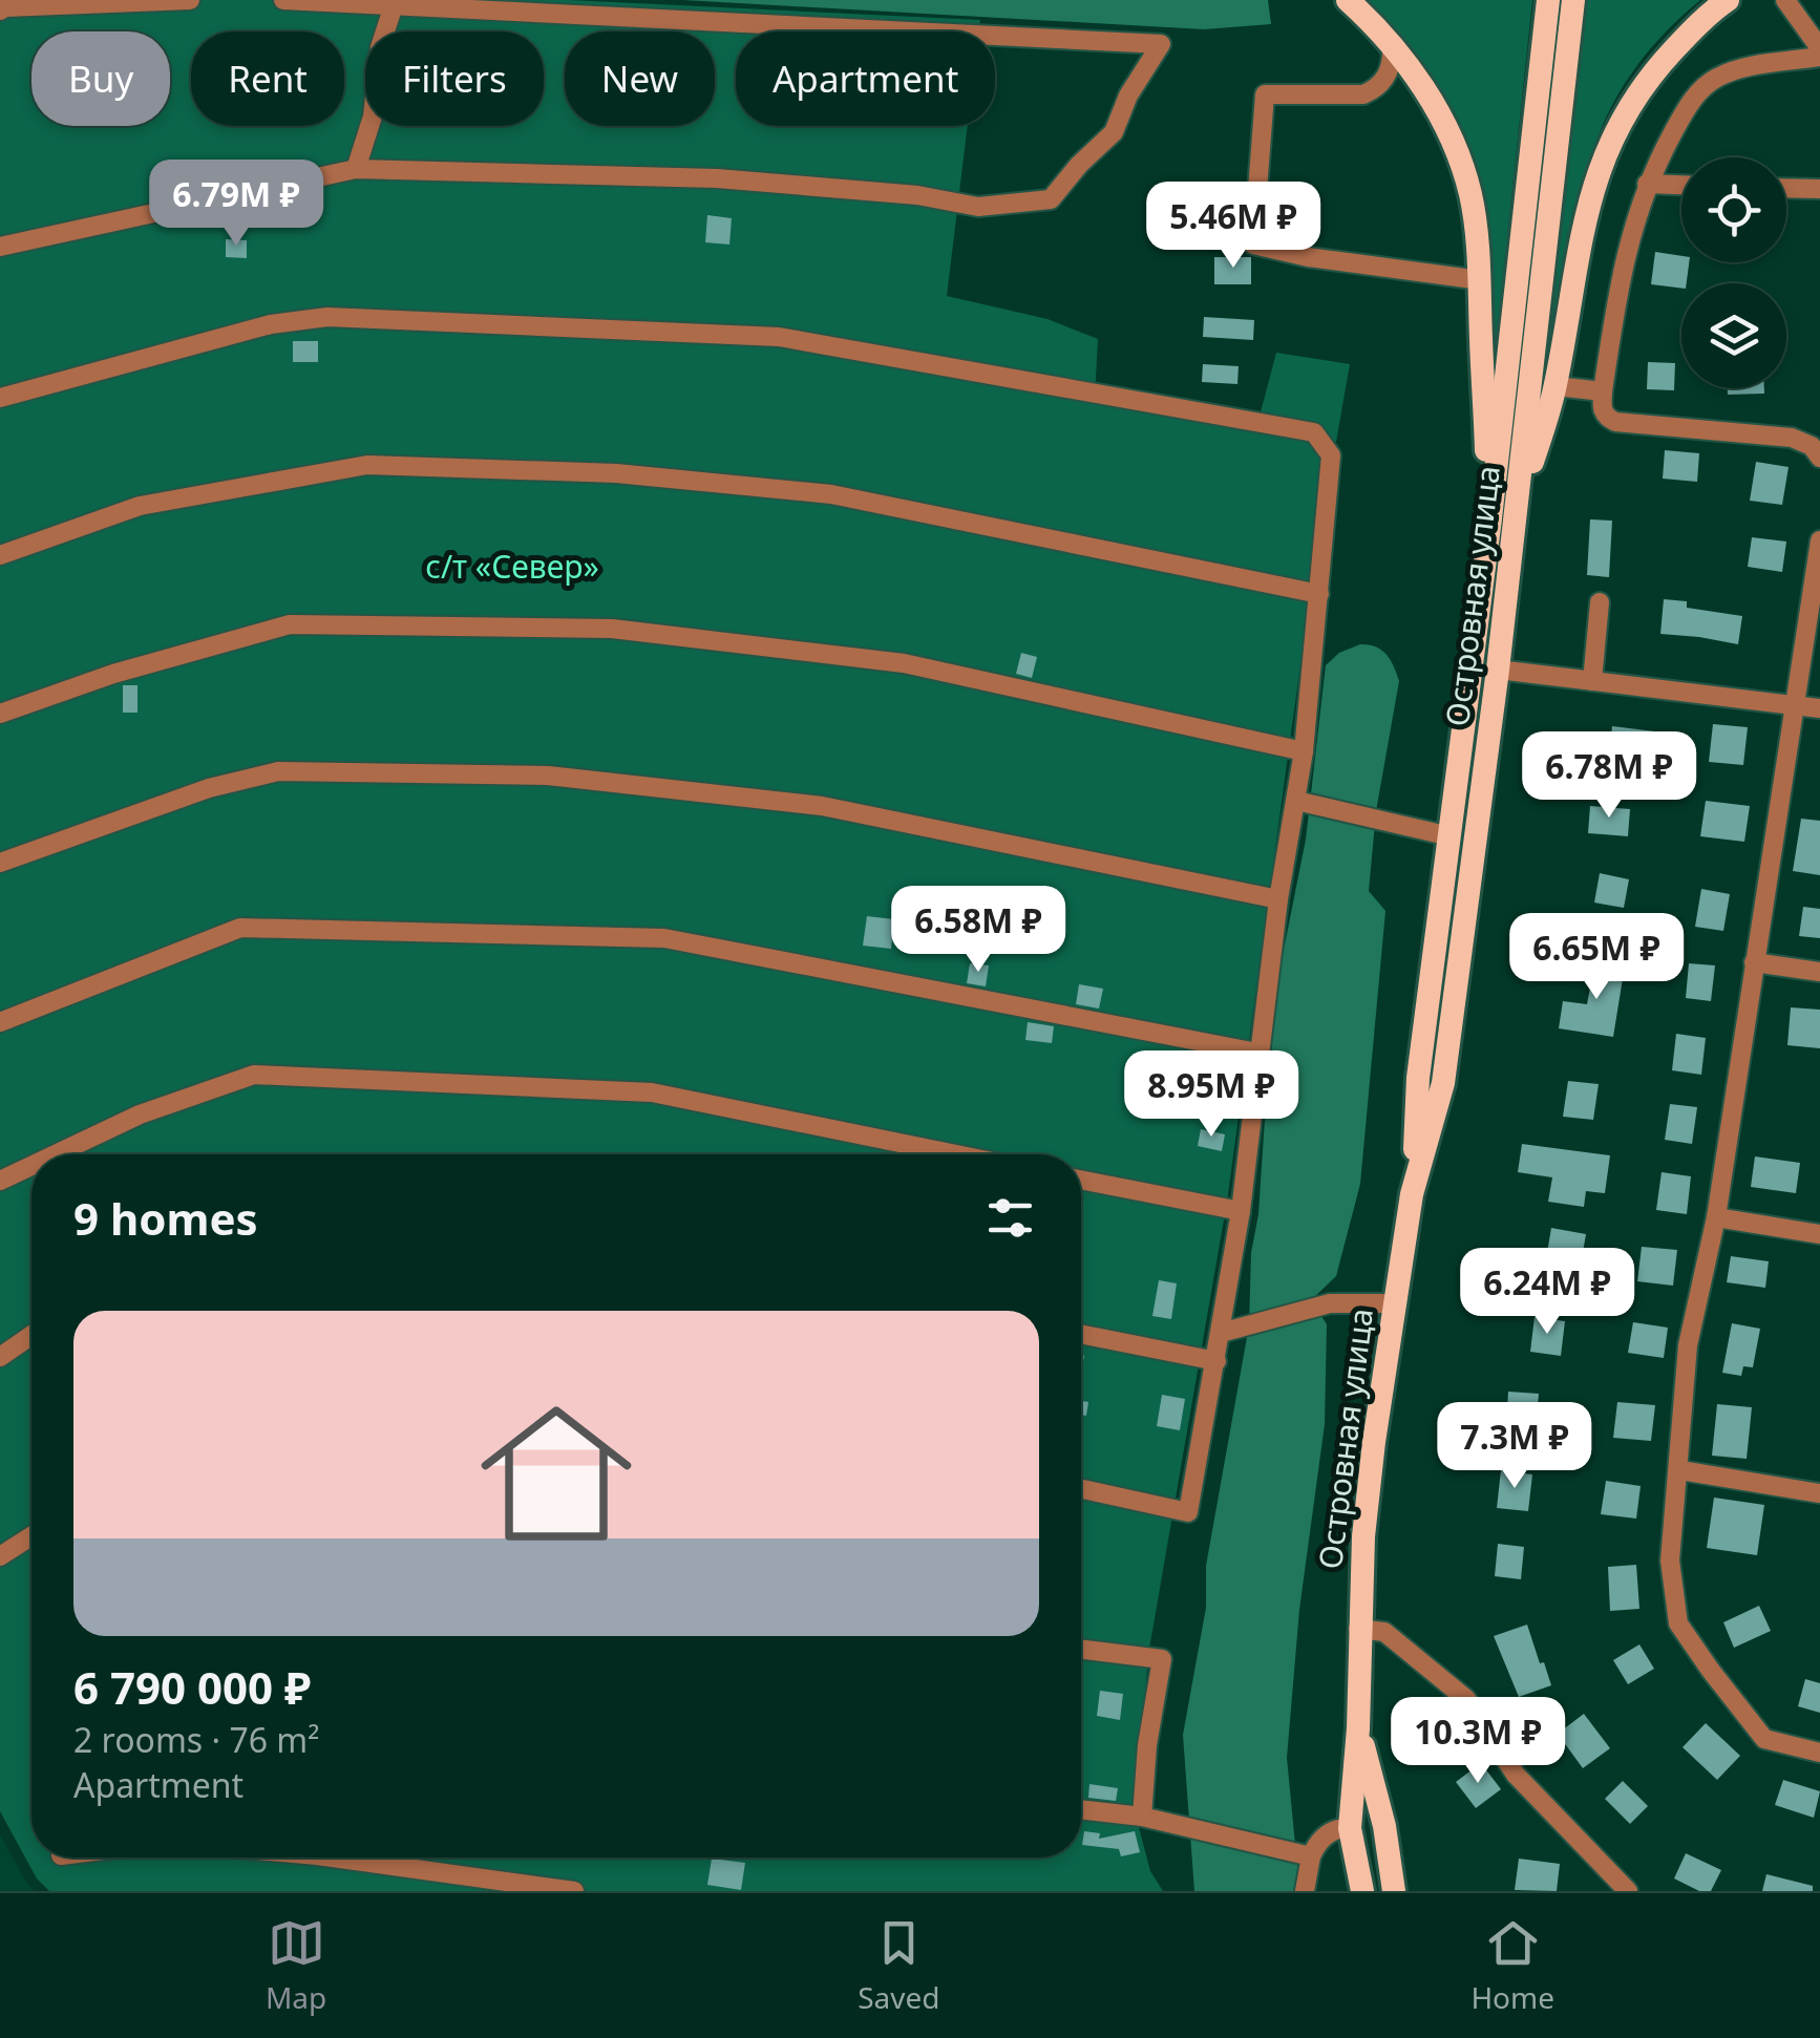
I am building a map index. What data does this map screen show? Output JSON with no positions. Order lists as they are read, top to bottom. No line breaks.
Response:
{"streets":{"main road":["Островная улица"]},"parks":["с/т «Север»"],"page":{"chip":["Buy","Rent","Filters","New","Apartment"],"price":["6.79M ₽","5.46M ₽","6.78M ₽","6.58M ₽","6.65M ₽","8.95M ₽","6.24M ₽","7.3M ₽","10.3M ₽"],"heading":"9 homes","list":[{"name":"6 790 000 ₽","note":"2 rooms · 76 m² · Apartment"}],"tabs":["Map","Saved","Home"]}}
